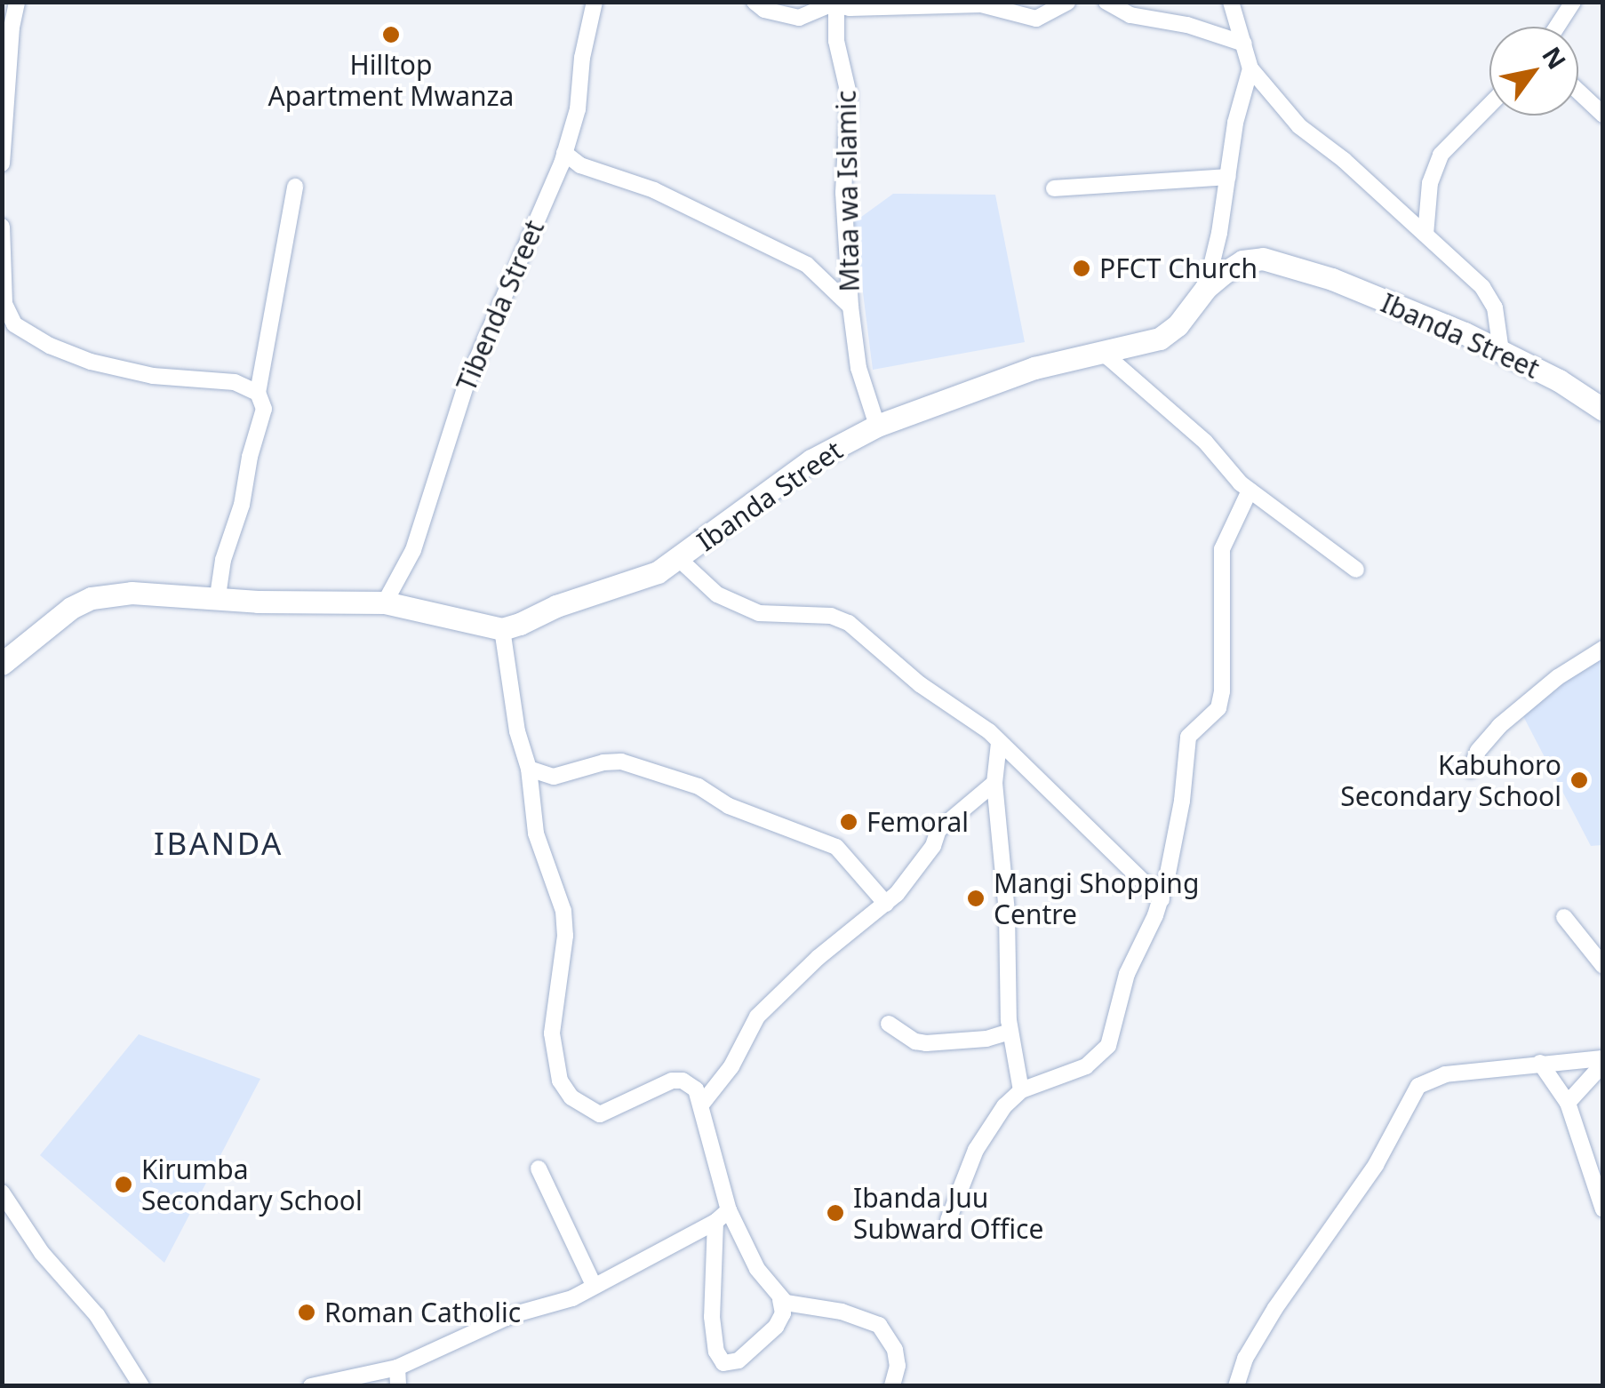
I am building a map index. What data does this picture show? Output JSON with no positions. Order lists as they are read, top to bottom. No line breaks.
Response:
{"streets":{"street":["Mtaa wa Islamic","Tibenda Street","Ibanda Street"]},"crossings":[["Mtaa wa Islamic","Ibanda Street"]],"districts":["IBANDA"],"places":["Hilltop Apartment Mwanza","PFCT Church","Kabuhoro Secondary School","Femoral","Mangi Shopping Centre","Kirumba Secondary School","Ibanda Juu Subward Office","Roman Catholic"],"north":"top right"}
